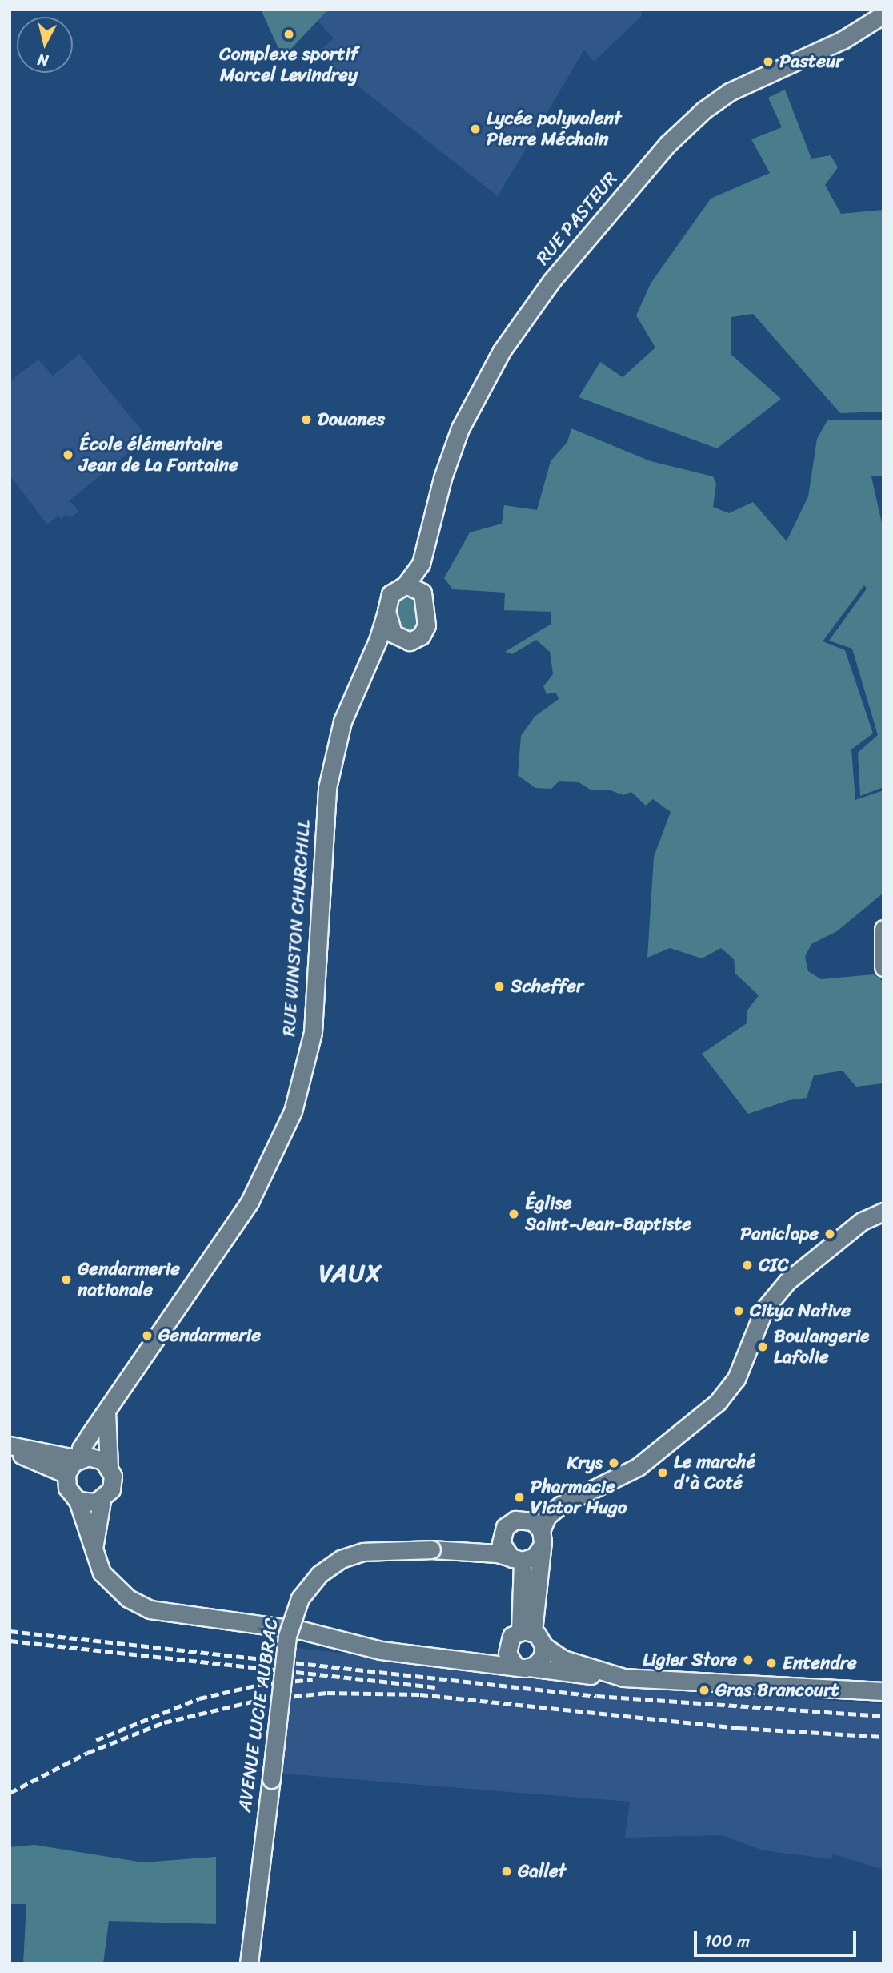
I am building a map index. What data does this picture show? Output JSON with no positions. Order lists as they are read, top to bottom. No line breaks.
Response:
{"streets":{"main road":["RUE PASTEUR","RUE WINSTON CHURCHILL","AVENUE LUCIE AUBRAC"]},"crossings":[["RUE PASTEUR","RUE WINSTON CHURCHILL"]],"districts":["VAUX"],"places":["Complexe sportif Marcel Levindrey","Pasteur","Lycée polyvalent Pierre Méchain","Douanes","École élémentaire Jean de La Fontaine","Scheffer","Église Saint-Jean-Baptiste","Paniclope","CIC","Gendarmerie nationale","Citya Native","Gendarmerie","Boulangerie Lafolie","Krys","Le marché d'à Coté","Pharmacie Victor Hugo","Ligier Store","Entendre","Gras Brancourt","Gallet"],"scale_bar":"100 m","north":"bottom"}
